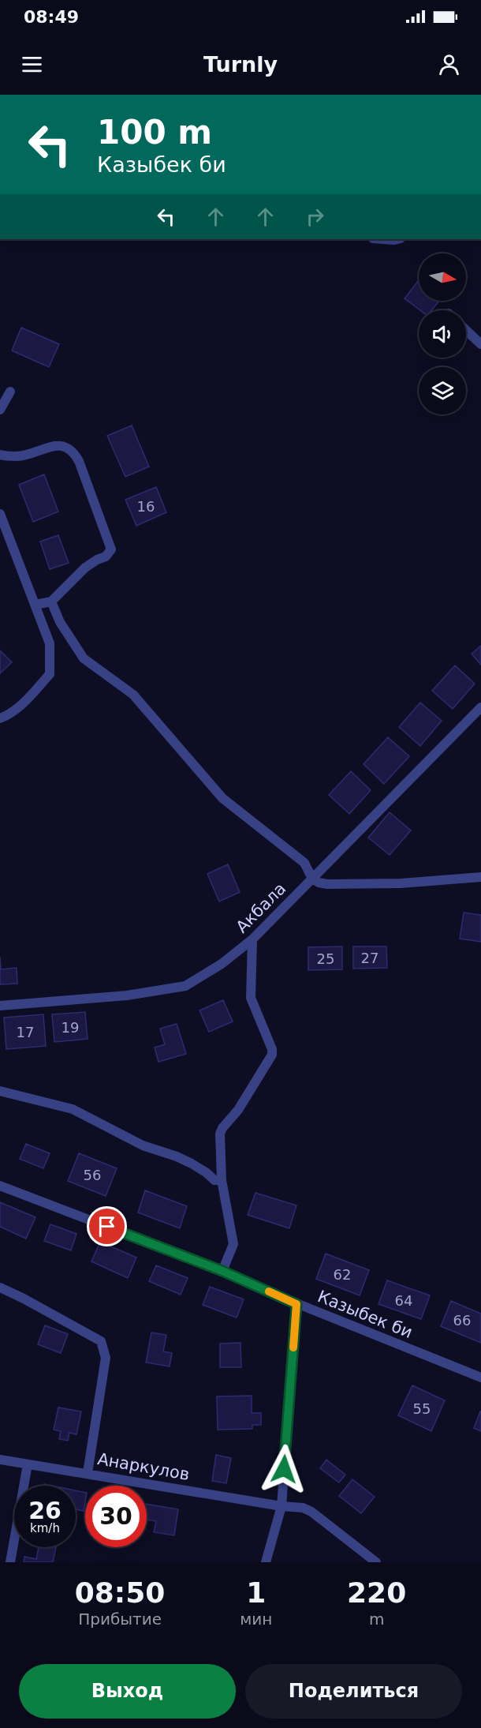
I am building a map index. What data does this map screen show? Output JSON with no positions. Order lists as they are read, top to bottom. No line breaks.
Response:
{"streets":{"street":["Акбала","Казыбек би","Анаркулов"]},"house_numbers":["16","27","25","19","17","56","62","64","66","55"],"north":"right","page":{"status":"08:49","header":"Turnly","turn":["100 m","Казыбек би"],"speed":"26 km/h","limit":"30","eta":["08:50","Прибытие","1","мин","220","m"],"buttons":["Выход","Поделиться"]}}
